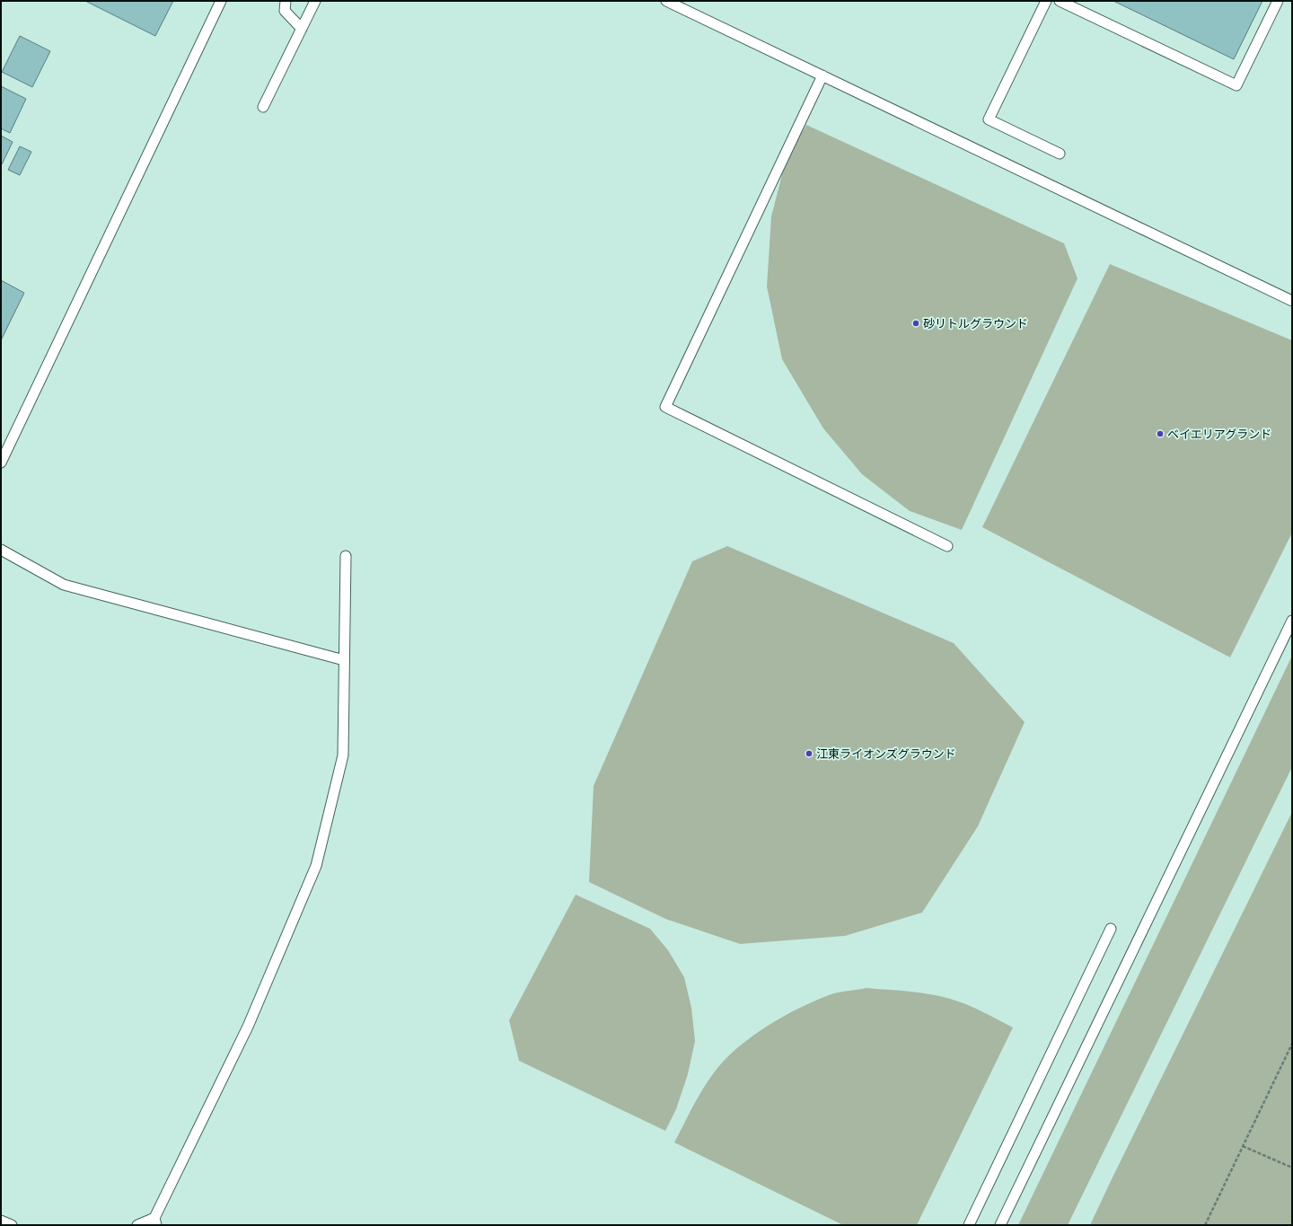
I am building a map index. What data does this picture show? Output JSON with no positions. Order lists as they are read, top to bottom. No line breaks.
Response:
{"places":["砂リトルグラウンド","ベイエリアグランド","江東ライオンズグラウンド"]}
